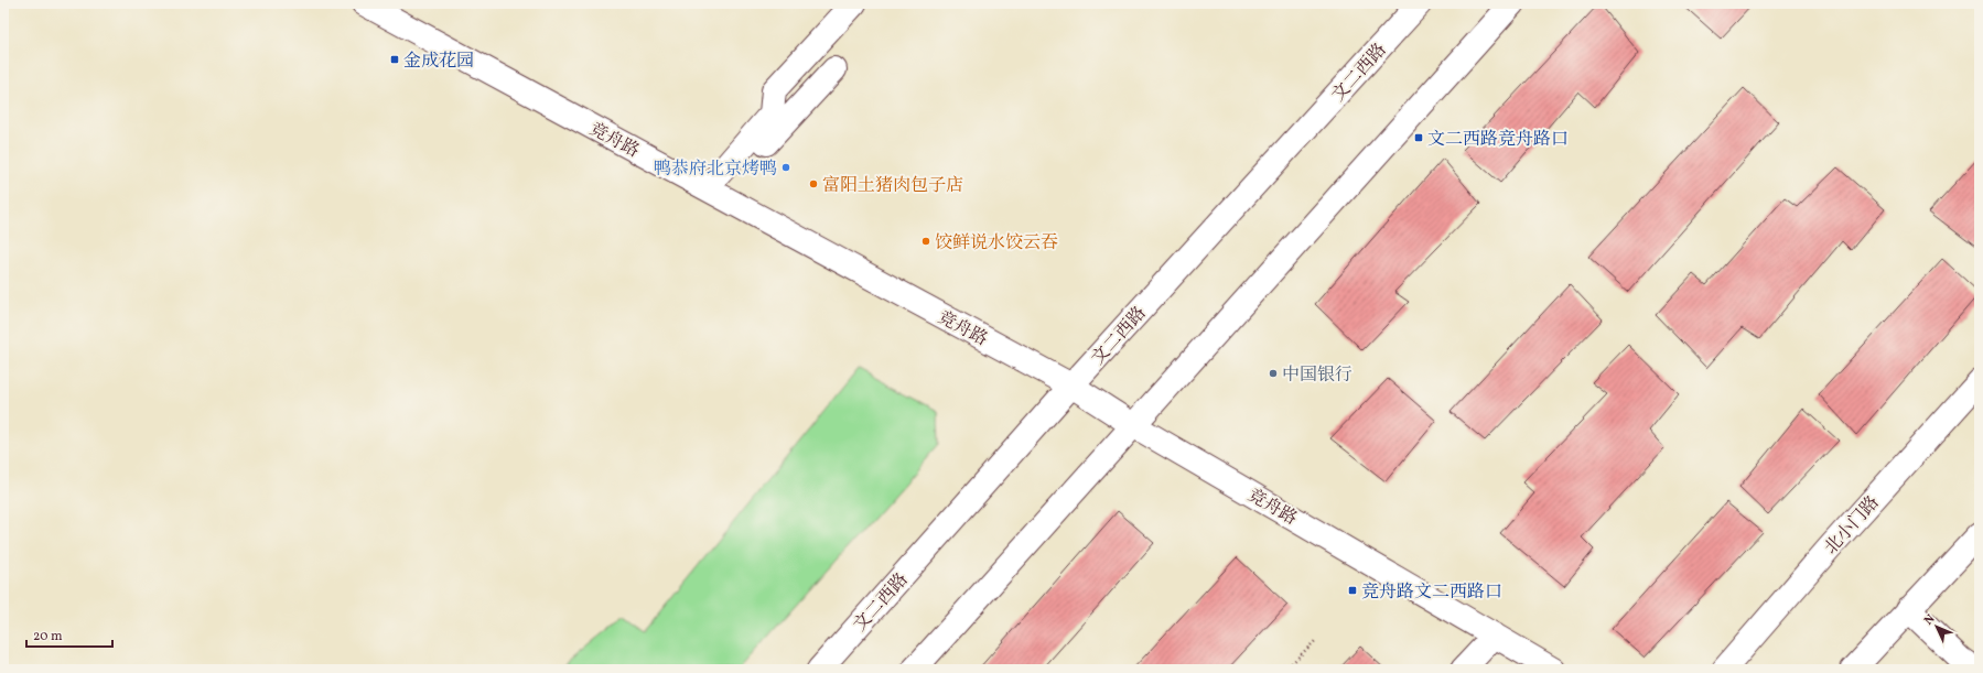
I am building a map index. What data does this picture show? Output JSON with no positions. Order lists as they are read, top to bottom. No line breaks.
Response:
{"streets":{"main road":["文二西路","竞舟路","北小门路"]},"crossings":[["文二西路","竞舟路"]],"places":{"transit":["金成花园","文二西路竞舟路口","竞舟路文二西路口"],"other":["鸭恭府北京烤鸭","富阳土猪肉包子店","饺鲜说水饺云吞","中国银行"]},"scale_bar":"20 m","north":"top left"}
